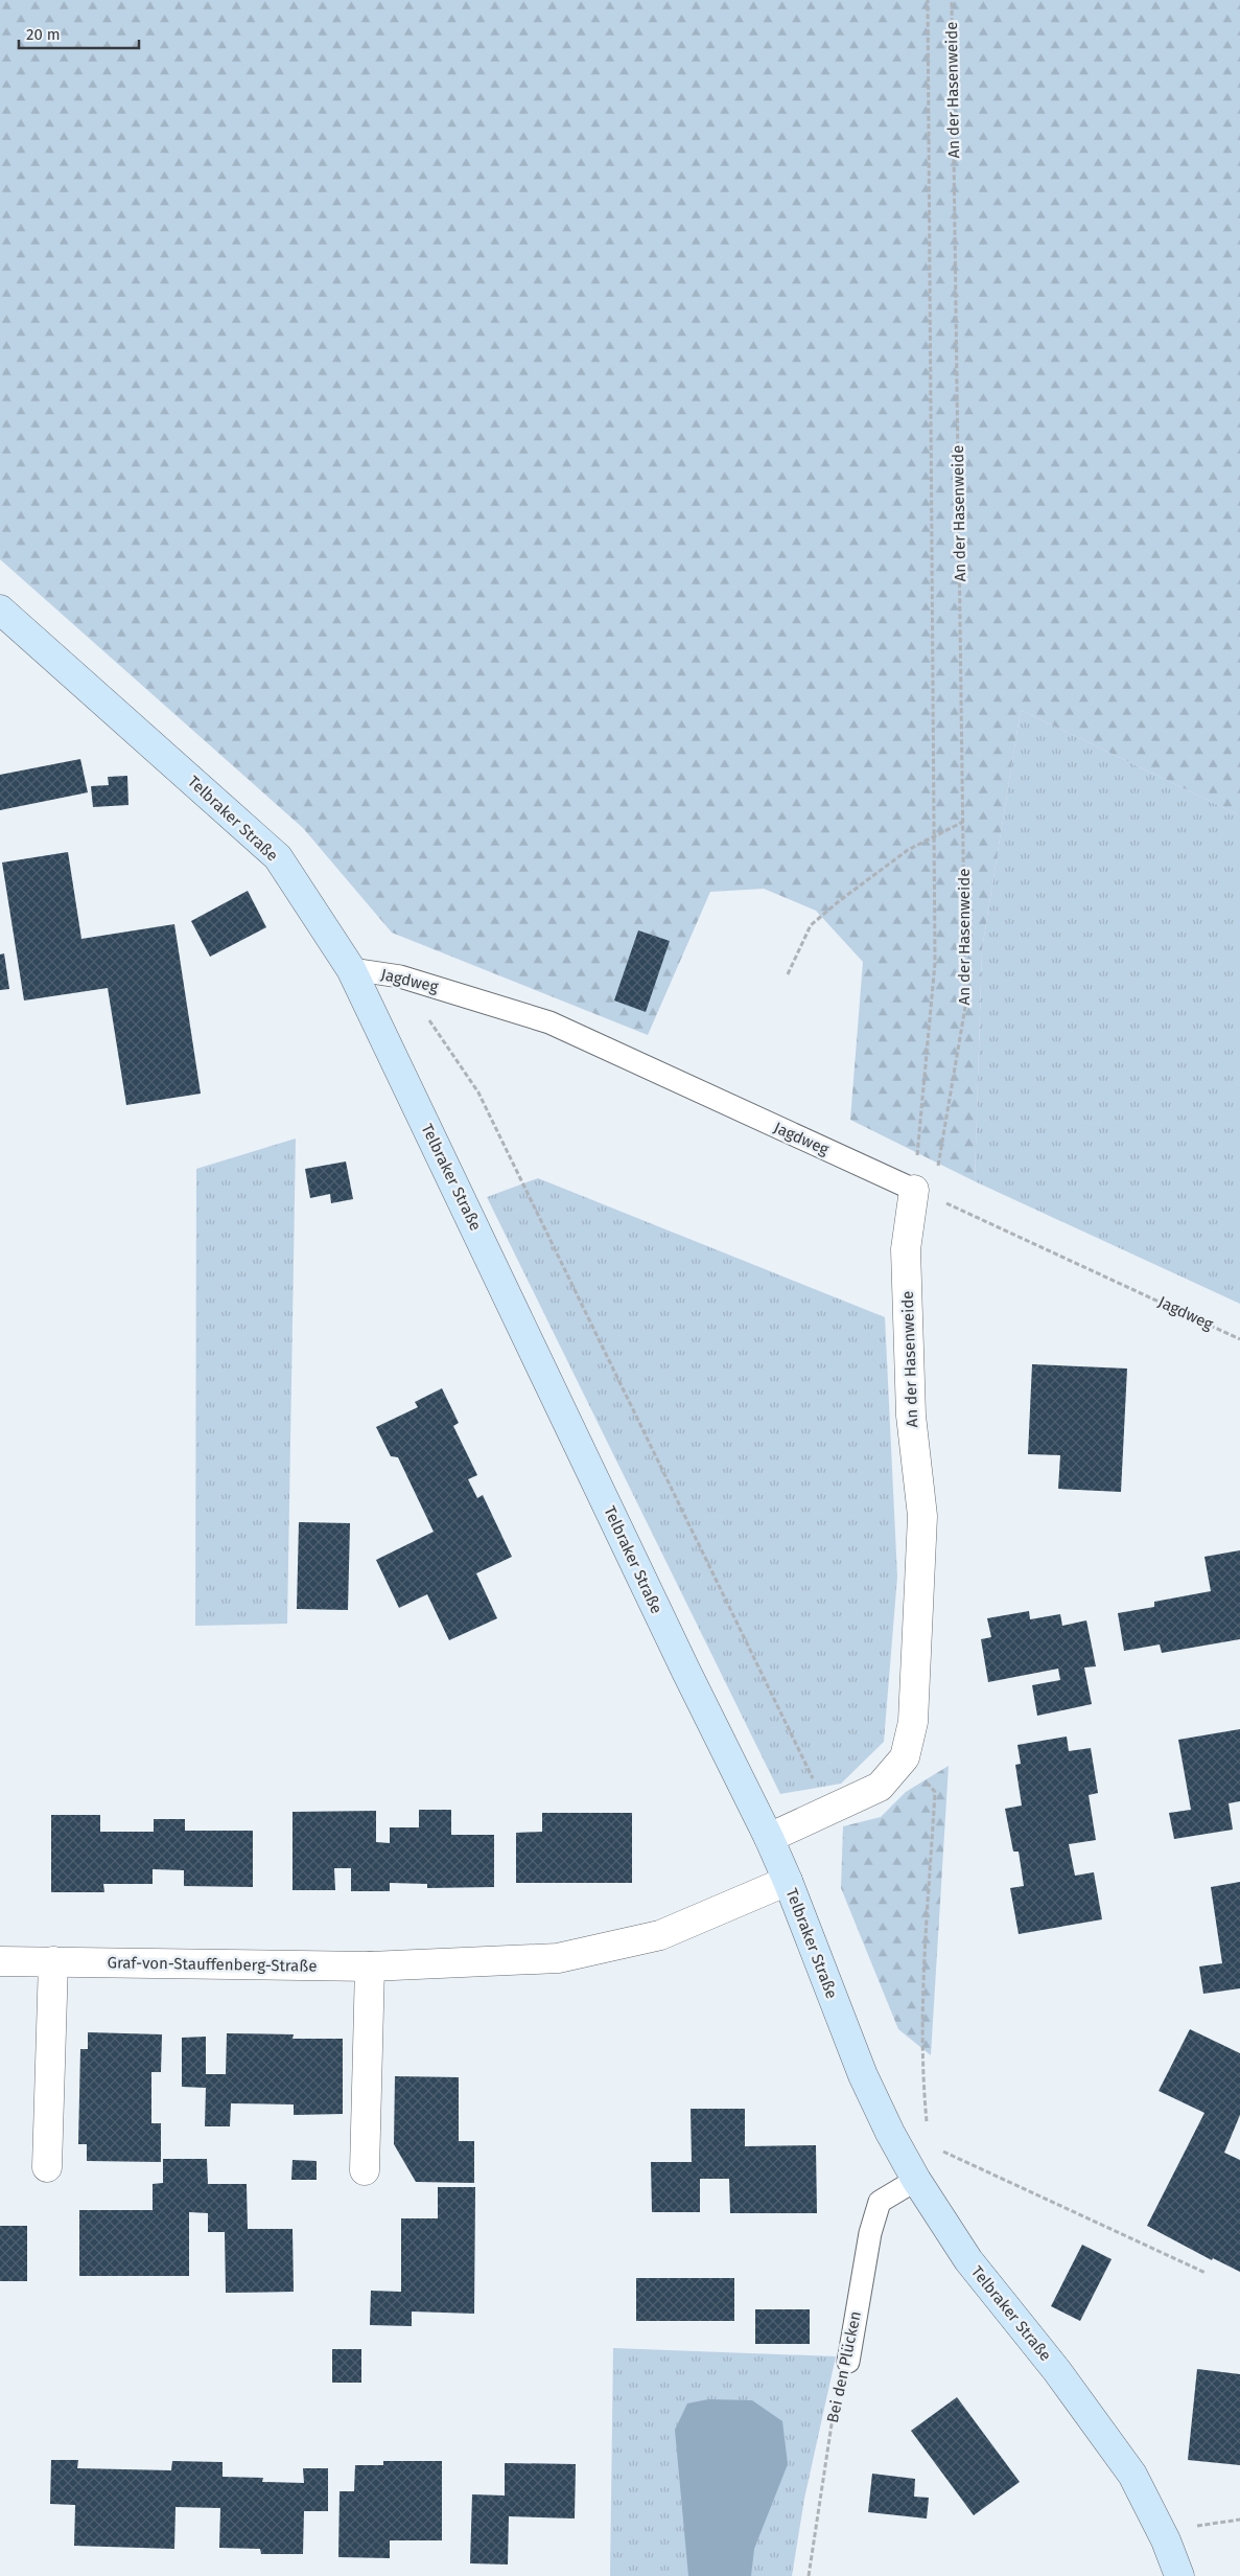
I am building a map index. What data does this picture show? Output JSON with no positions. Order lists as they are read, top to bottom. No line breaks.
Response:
{"streets":{"street":["An der Hasenweide","Telbraker Straße","Graf-von-Stauffenberg-Straße"],"lane":["Jagdweg","Bei den Plücken"]},"crossings":[["An der Hasenweide","Telbraker Straße"],["An der Hasenweide","Jagdweg"],["Telbraker Straße","Jagdweg"],["Telbraker Straße","Graf-von-Stauffenberg-Straße"],["Telbraker Straße","Bei den Plücken"]],"scale_bar":"20 m"}
